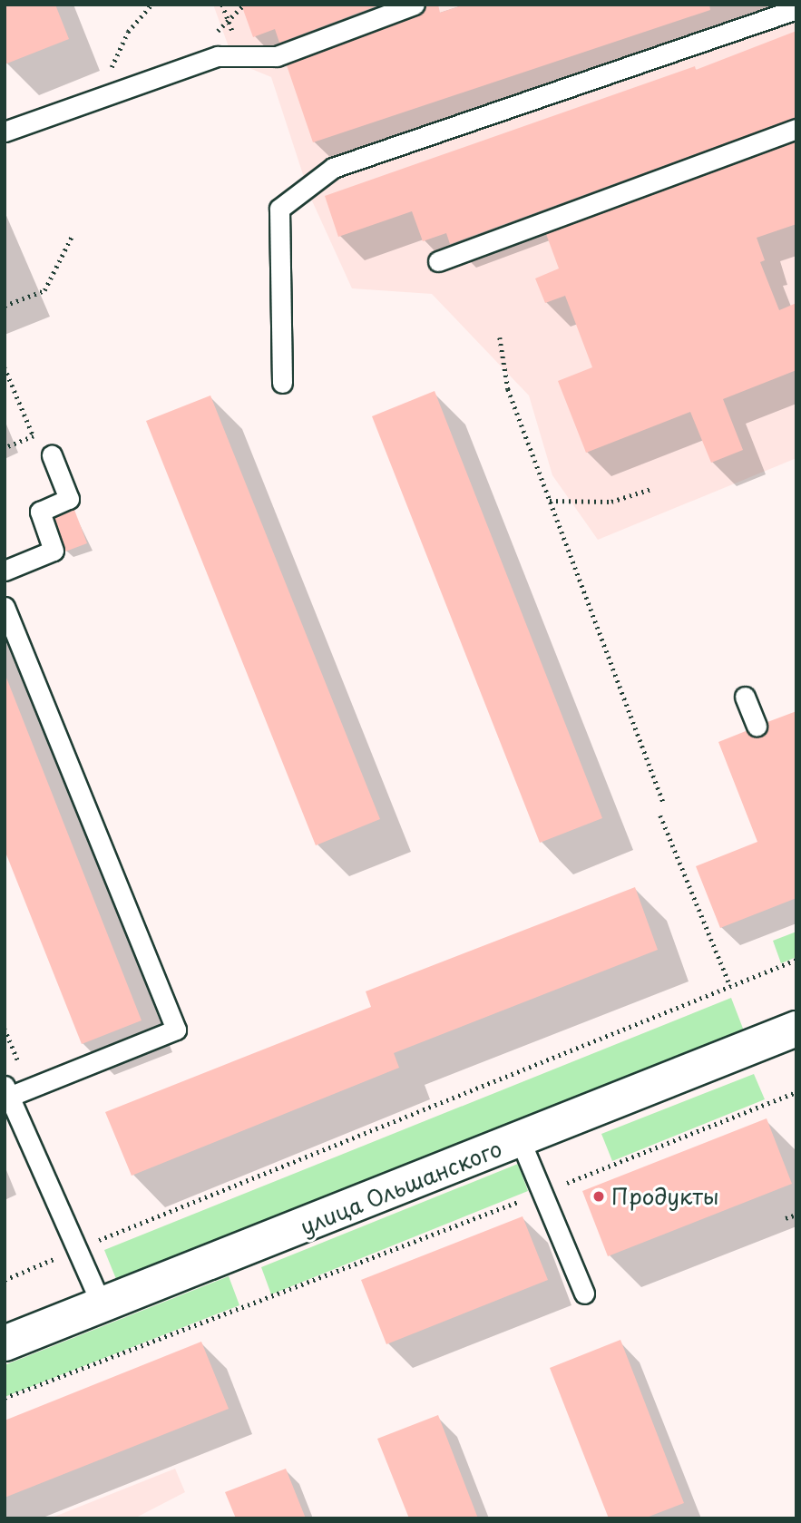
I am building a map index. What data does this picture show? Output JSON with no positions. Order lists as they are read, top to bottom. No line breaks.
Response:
{"streets":{"street":["улица Ольшанского"]},"places":["Продукты"]}
